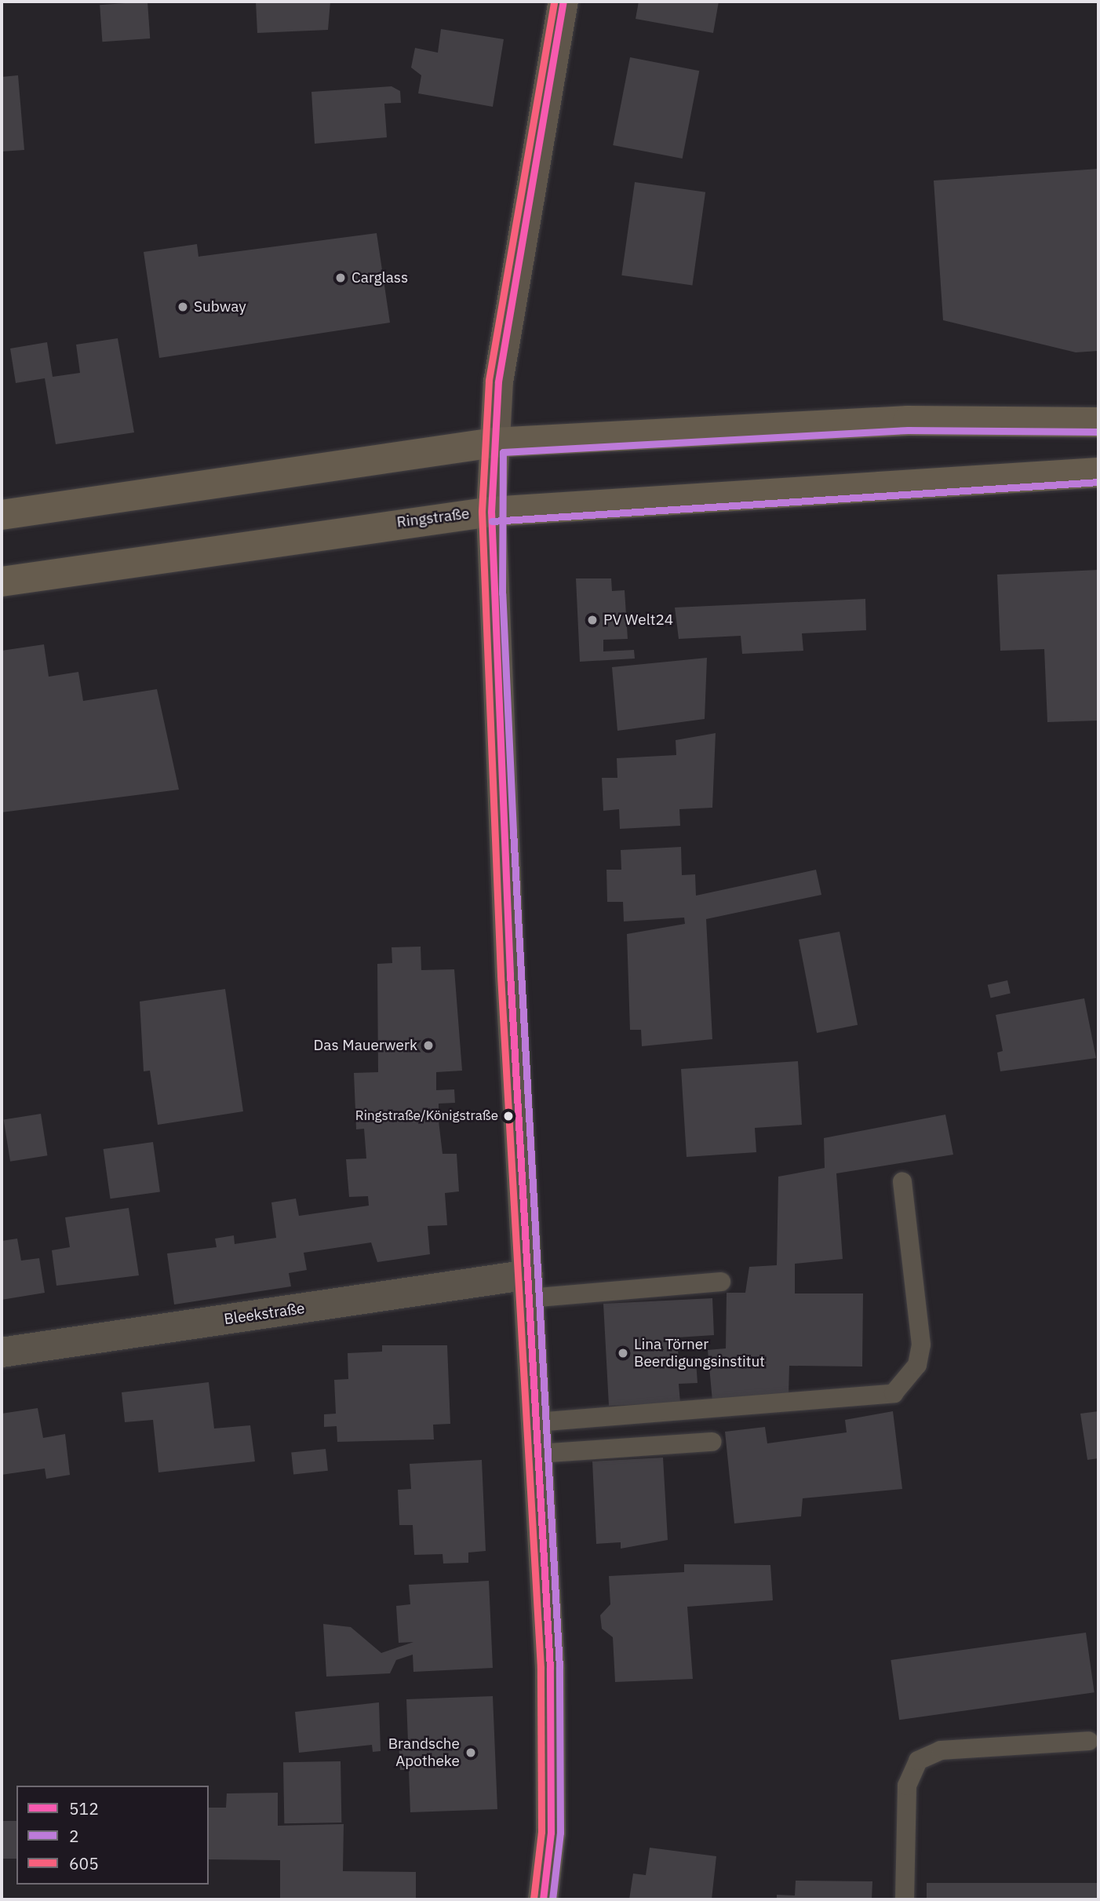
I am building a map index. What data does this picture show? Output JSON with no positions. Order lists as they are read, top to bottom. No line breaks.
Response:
{"streets":{"main road":["Ringstraße"],"street":["Bleekstraße"]},"places":["Carglass","Subway","PV Welt24","Das Mauerwerk","Ringstraße/Königstraße","Lina Törner Beerdigungsinstitut","Brandsche Apotheke"],"lines":["transit line 512","transit line 605","transit line 2"],"legend":["512","2","605"]}
